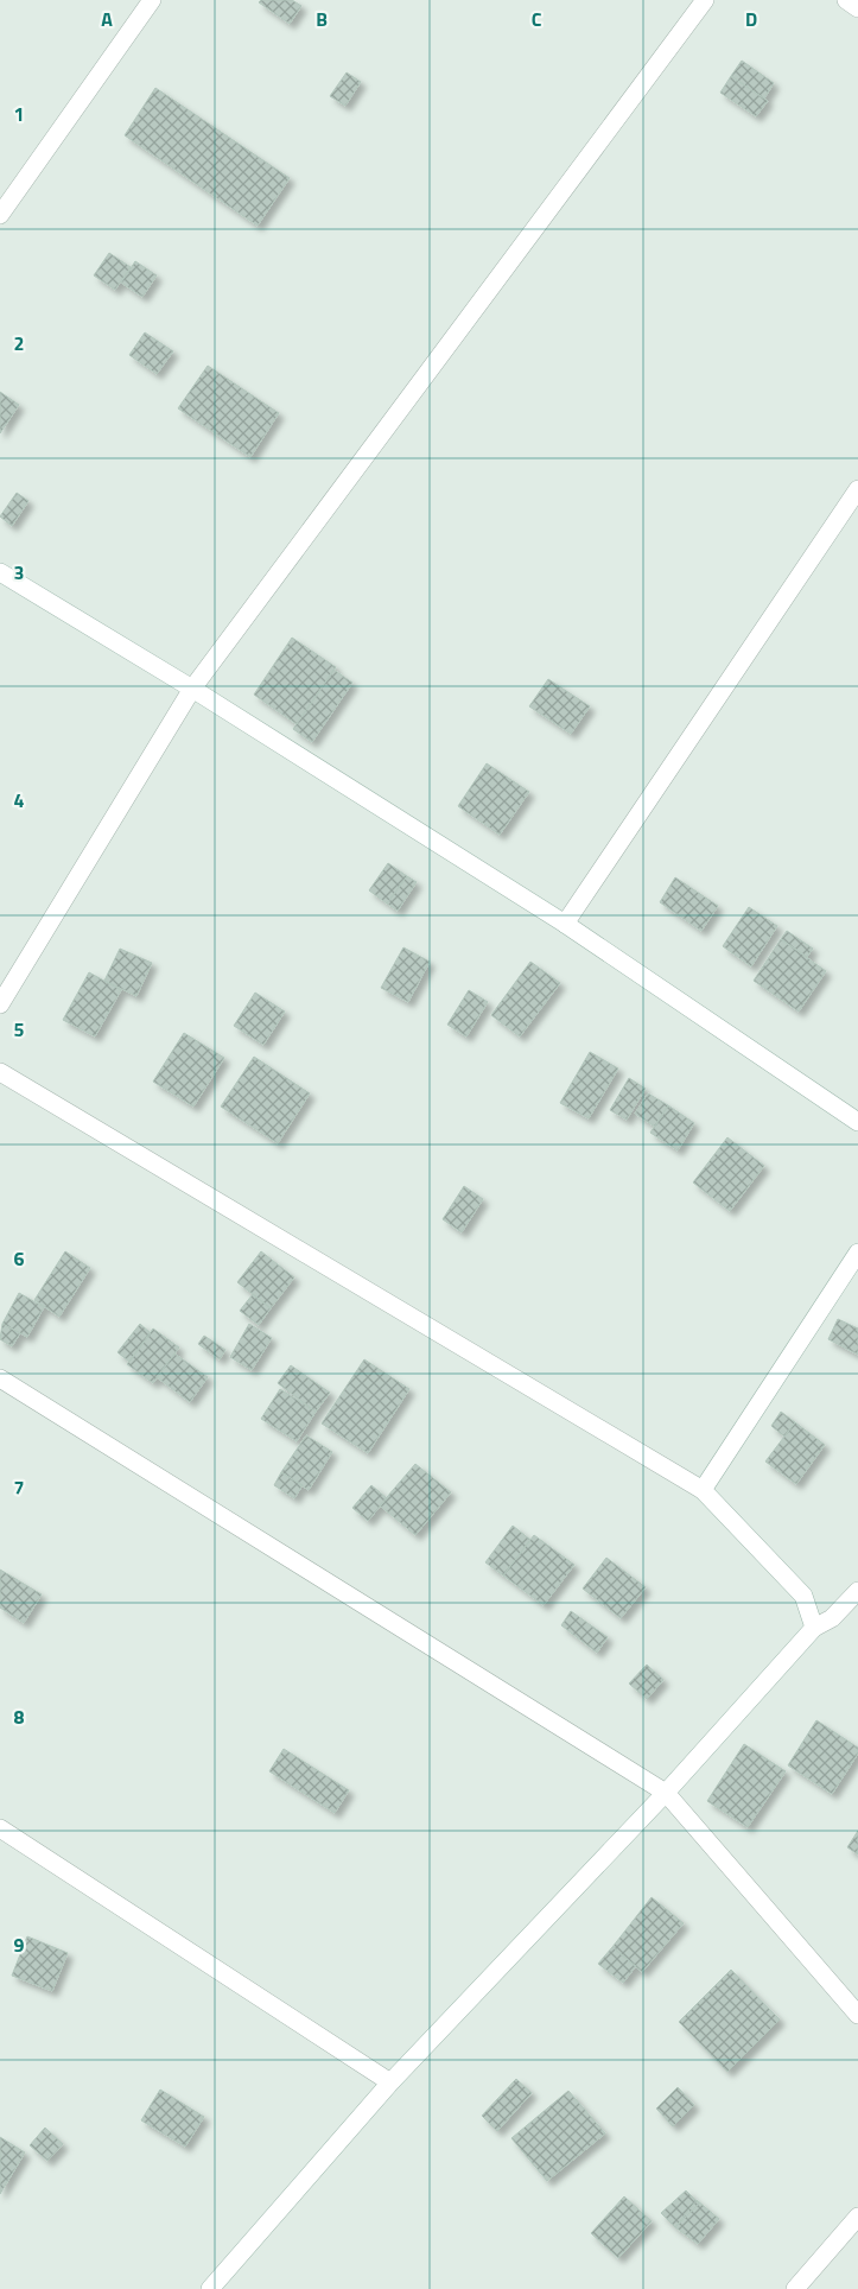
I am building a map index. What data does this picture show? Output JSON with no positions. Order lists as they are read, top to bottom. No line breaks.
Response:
{"grid":{"columns":["A","B","C","D"],"rows":["1","2","3","4","5","6","7","8","9"]}}
